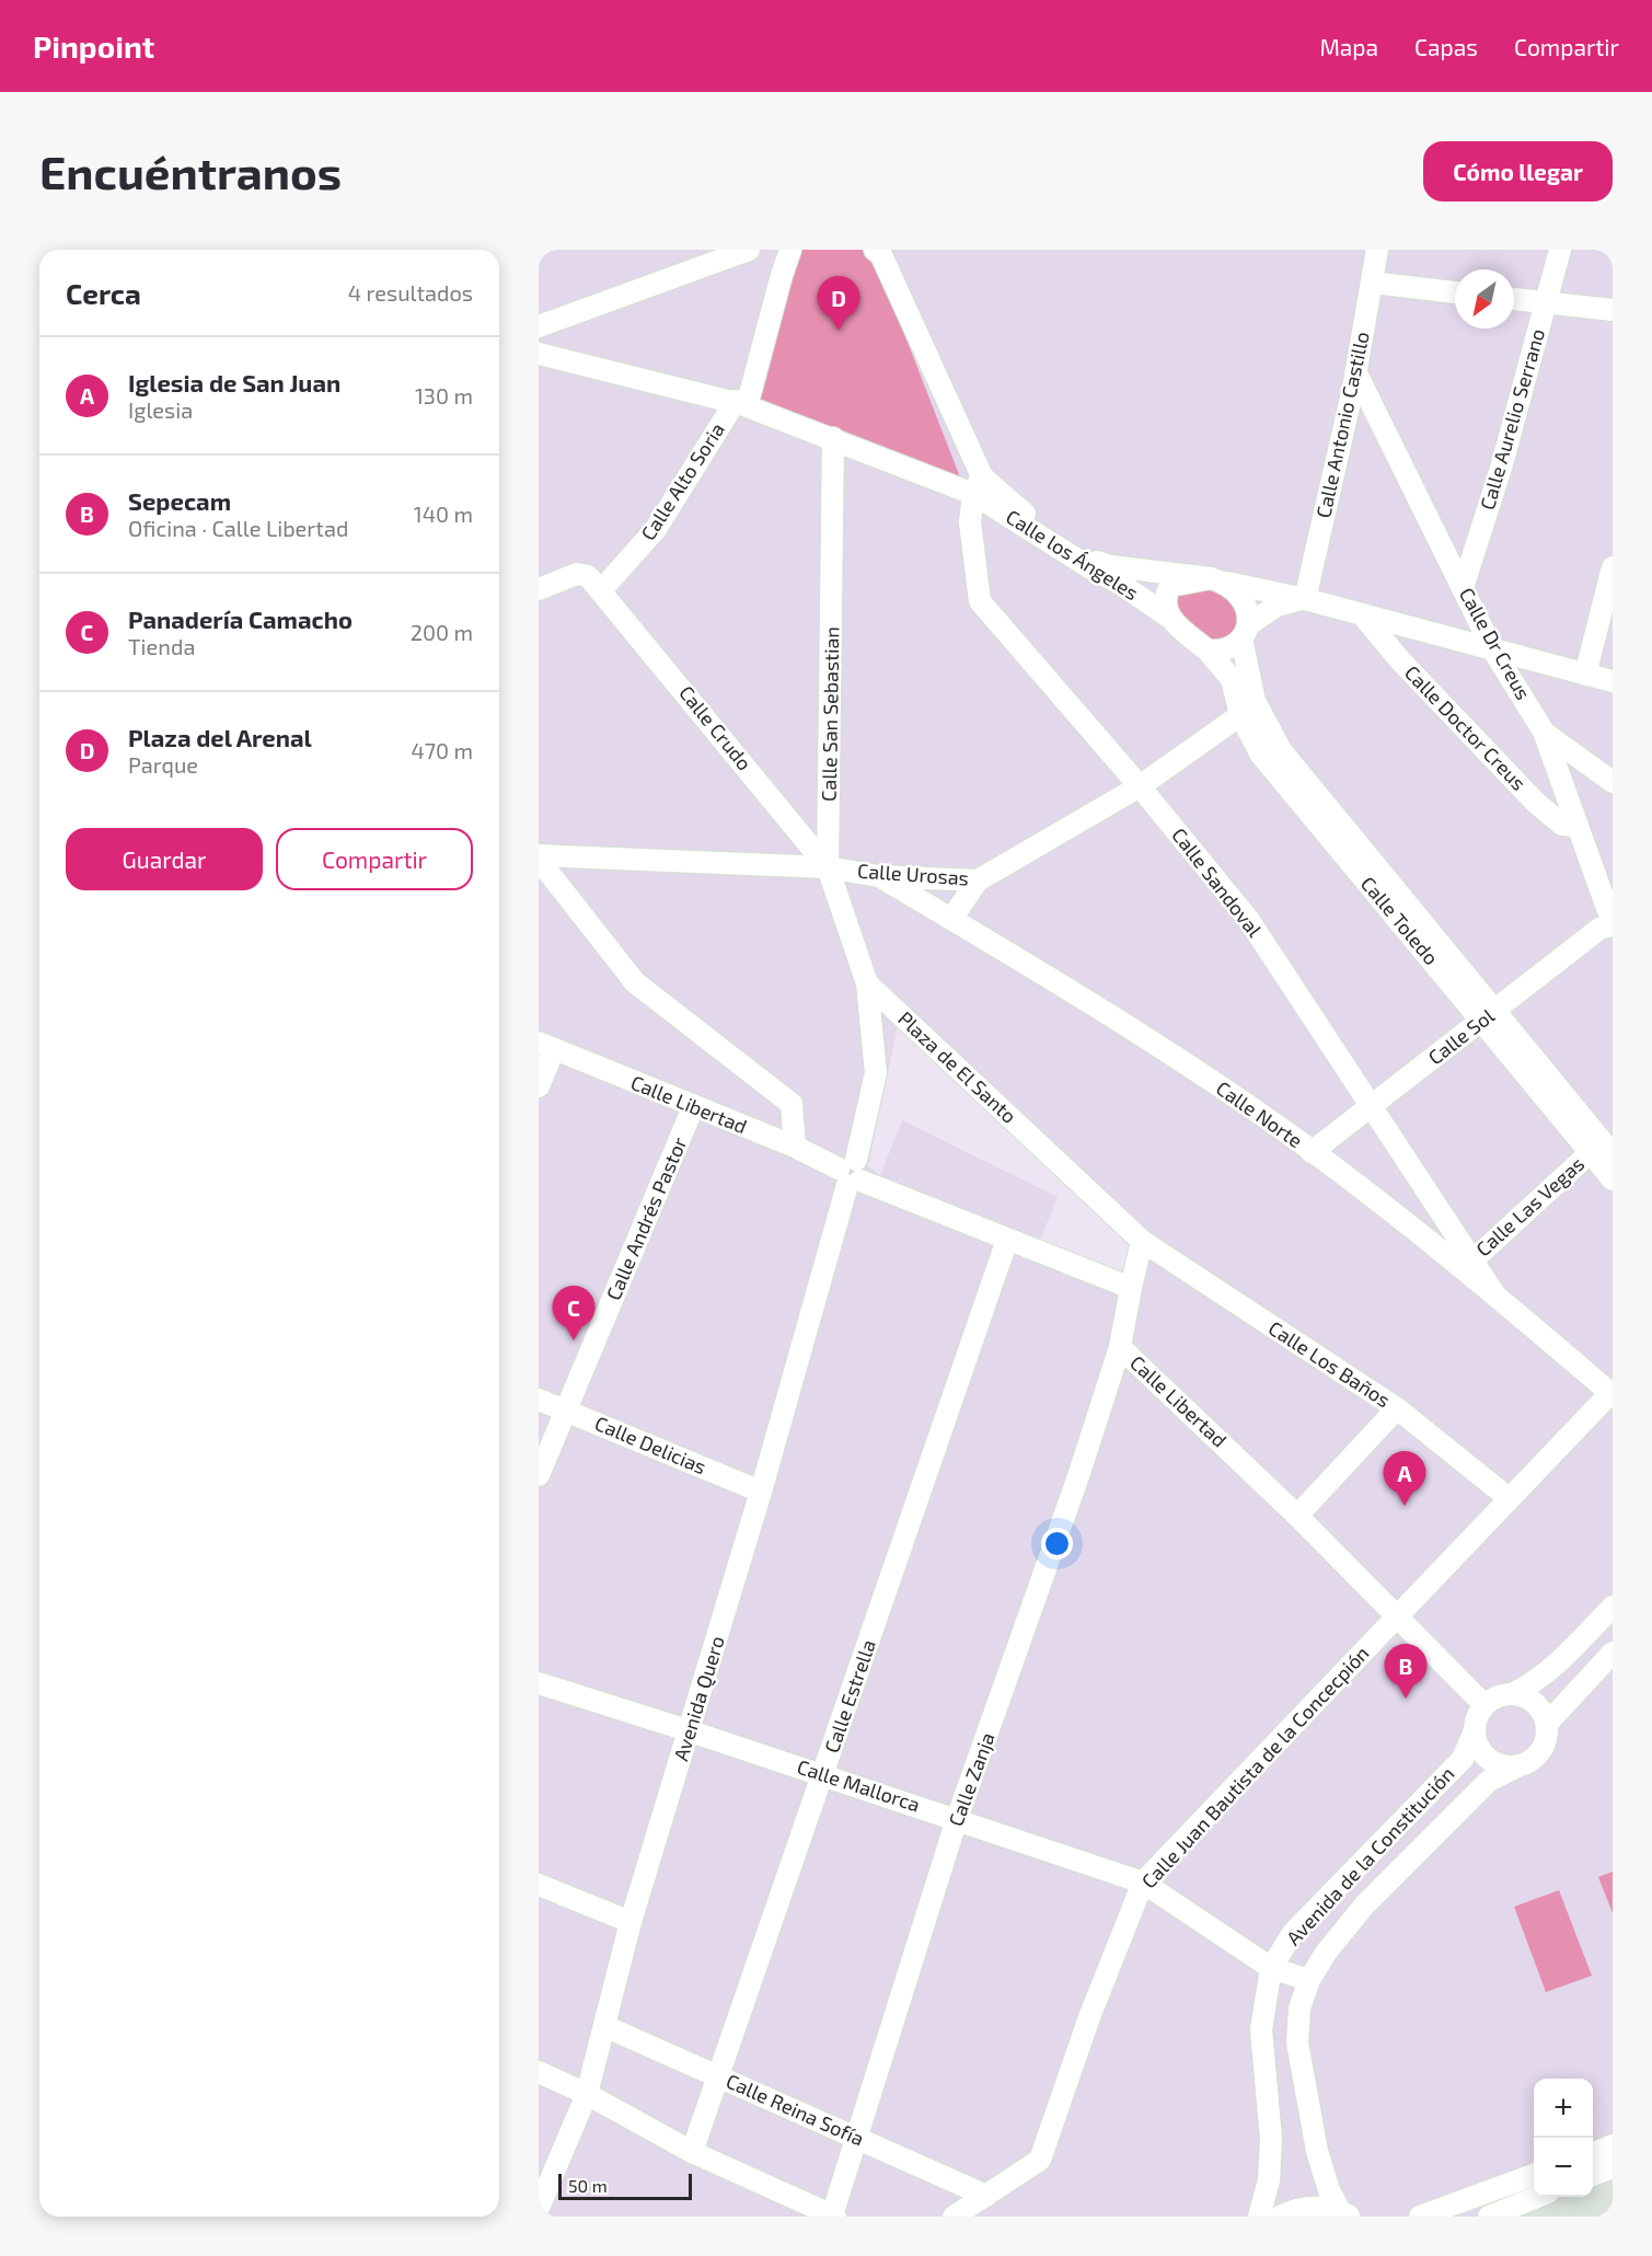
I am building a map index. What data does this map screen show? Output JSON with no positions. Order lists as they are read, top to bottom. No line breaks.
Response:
{"streets":{"street":["Calle Aurelio Serrano","Calle Antonio Castillo","Calle Alto Soria","Calle los Ángeles","Calle Dr Creus","Calle San Sebastian","Calle Crudo","Calle Doctor Creus","Calle Urosas","Calle Sandoval","Calle Toledo","Calle Sol","Plaza de El Santo","Calle Libertad","Calle Norte","Calle Las Vegas","Calle Andrés Pastor","Calle Los Baños","Calle Delicias","Calle Estrella","Avenida Quero","Calle Juan Bautista de la Concecpión","Calle Zanja","Calle Mallorca","Avenida de la Constitución","Calle Reina Sofía"]},"crossings":[["Calle Aurelio Serrano","Calle Dr Creus"],["Calle Antonio Castillo","Calle los Ángeles"],["Calle Antonio Castillo","Calle Dr Creus"],["Calle Alto Soria","Calle Crudo"],["Calle los Ángeles","Calle Dr Creus"],["Calle los Ángeles","Calle Doctor Creus"],["Calle los Ángeles","Calle Sandoval"],["Calle los Ángeles","Calle Toledo"],["Calle Dr Creus","Calle Doctor Creus"],["Calle Dr Creus","Calle Sol"],["Calle San Sebastian","Calle Crudo"],["Calle San Sebastian","Calle Urosas"],["Calle San Sebastian","Plaza de El Santo"],["Calle Crudo","Calle Urosas"],["Calle Urosas","Calle Sandoval"],["Calle Urosas","Calle Toledo"],["Calle Urosas","Calle Norte"],["Calle Sandoval","Calle Sol"],["Calle Sandoval","Calle Norte"],["Calle Sandoval","Calle Las Vegas"],["Calle Toledo","Calle Sol"],["Calle Toledo","Calle Las Vegas"],["Calle Sol","Calle Norte"],["Plaza de El Santo","Calle Libertad"],["Plaza de El Santo","Calle Los Baños"],["Plaza de El Santo","Avenida Quero"],["Calle Libertad","Calle Andrés Pastor"],["Calle Libertad","Calle Estrella"],["Calle Libertad","Avenida Quero"],["Calle Libertad","Calle Juan Bautista de la Concecpión"],["Calle Libertad","Calle Zanja"],["Calle Libertad","Avenida de la Constitución"],["Calle Norte","Calle Juan Bautista de la Concecpión"],["Calle Andrés Pastor","Calle Delicias"],["Calle Los Baños","Calle Juan Bautista de la Concecpión"],["Calle Delicias","Avenida Quero"],["Calle Estrella","Calle Mallorca"],["Calle Estrella","Calle Reina Sofía"],["Avenida Quero","Calle Mallorca"],["Avenida Quero","Calle Reina Sofía"],["Calle Juan Bautista de la Concecpión","Calle Mallorca"],["Calle Juan Bautista de la Concecpión","Calle Reina Sofía"],["Calle Zanja","Calle Mallorca"],["Calle Zanja","Calle Reina Sofía"],["Calle Mallorca","Avenida de la Constitución"]],"scale_bar":"50 m","north":"bottom left","page":{"header":"Pinpoint","nav":["Mapa","Capas","Compartir"],"buttons":["Cómo llegar",["Guardar","Compartir"]],"title":"Encuéntranos","heading":["Cerca","4 resultados"],"pins":["D","C","A","B"],"list":[{"mark":"A","name":"Iglesia de San Juan","note":"Iglesia","value":"130 m"},{"mark":"B","name":"Sepecam","note":"Oficina · Calle Libertad","value":"140 m"},{"mark":"C","name":"Panadería Camacho","note":"Tienda","value":"200 m"},{"mark":"D","name":"Plaza del Arenal","note":"Parque","value":"470 m"}],"map_buttons":["+","−"],"scale":"50 m"}}
